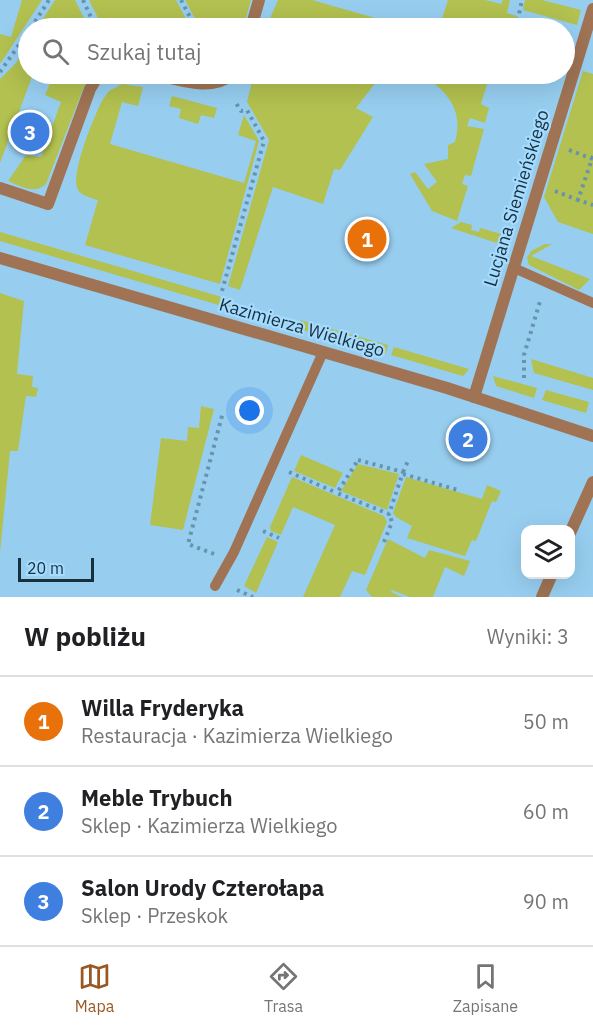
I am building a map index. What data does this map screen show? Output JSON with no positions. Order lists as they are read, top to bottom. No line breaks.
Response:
{"streets":{"street":["Lucjana Siemieńskiego","Kazimierza Wielkiego"]},"crossings":[["Lucjana Siemieńskiego","Kazimierza Wielkiego"]],"scale_bar":"20 m","page":{"search":"Szukaj tutaj","pins":["3","1","2"],"scale":"20 m","heading":["W pobliżu","Wyniki: 3"],"list":[{"mark":"1","name":"Willa Fryderyka","note":"Restauracja · Kazimierza Wielkiego","value":"50 m"},{"mark":"2","name":"Meble Trybuch","note":"Sklep · Kazimierza Wielkiego","value":"60 m"},{"mark":"3","name":"Salon Urody Czterołapa","note":"Sklep · Przeskok","value":"90 m"}],"nav":["Mapa","Trasa","Zapisane"]}}
